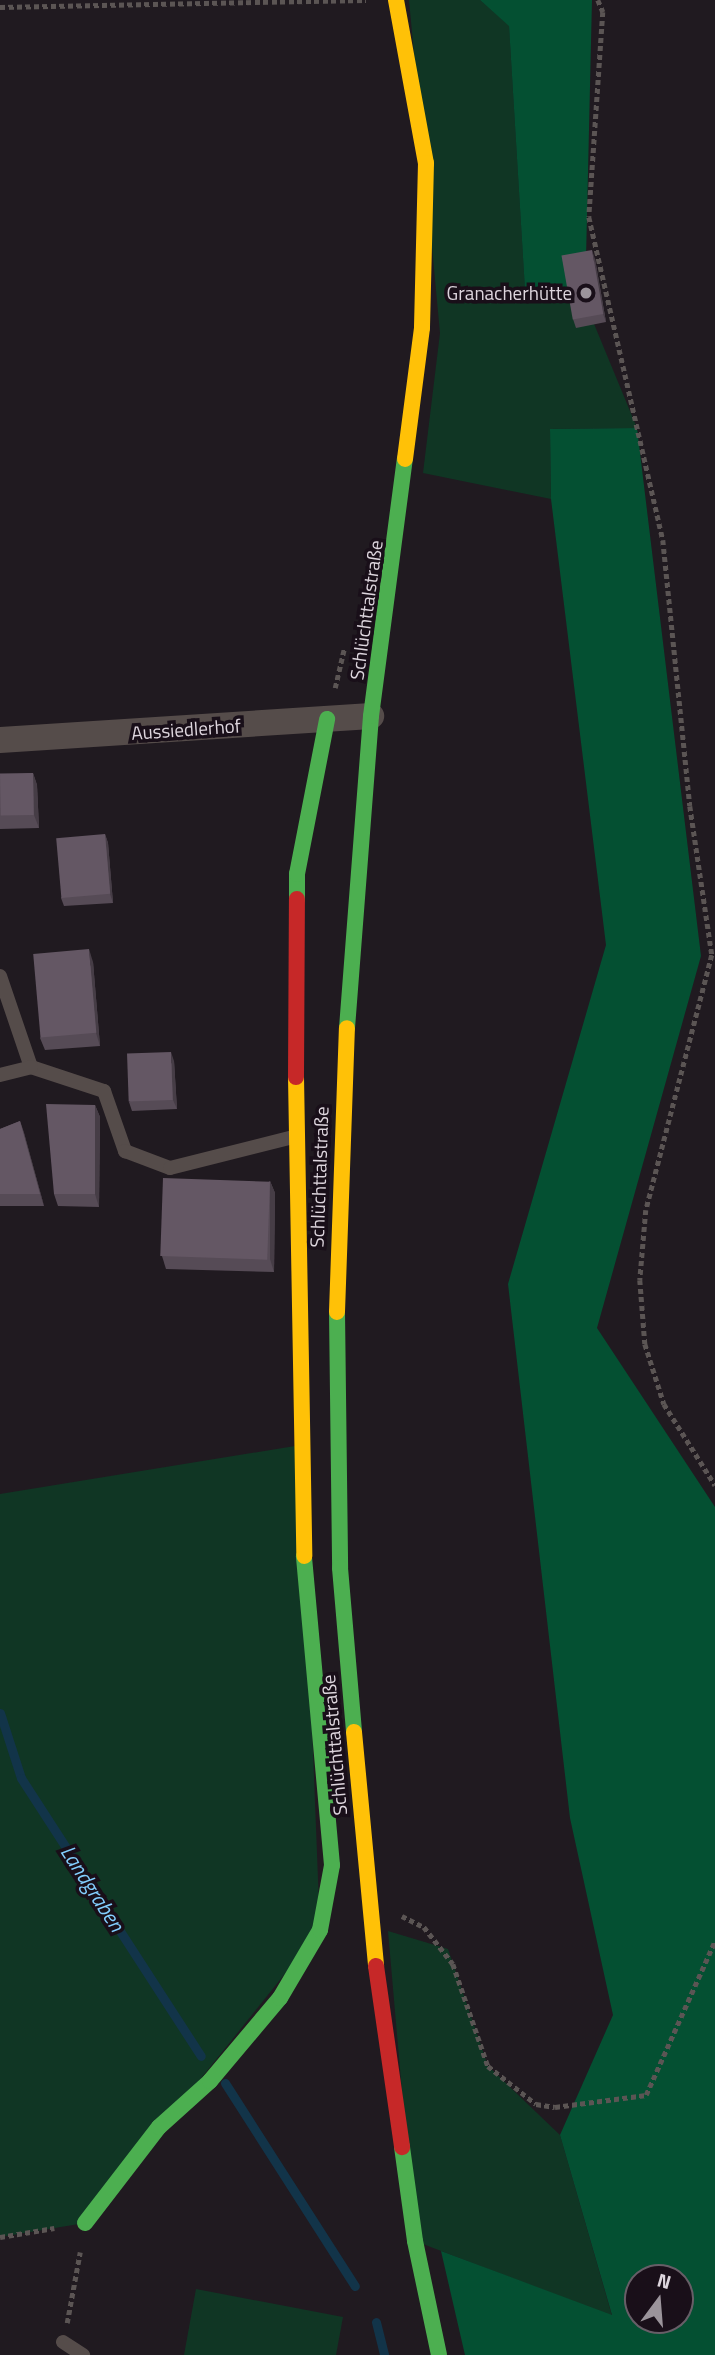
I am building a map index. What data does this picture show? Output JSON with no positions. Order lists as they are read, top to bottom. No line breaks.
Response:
{"streets":{"main road":["Schlüchttalstraße"],"street":["Aussiedlerhof"]},"crossings":[["Schlüchttalstraße","Aussiedlerhof"]],"water":["Landgraben"],"places":["Granacherhütte"],"north":"top"}
